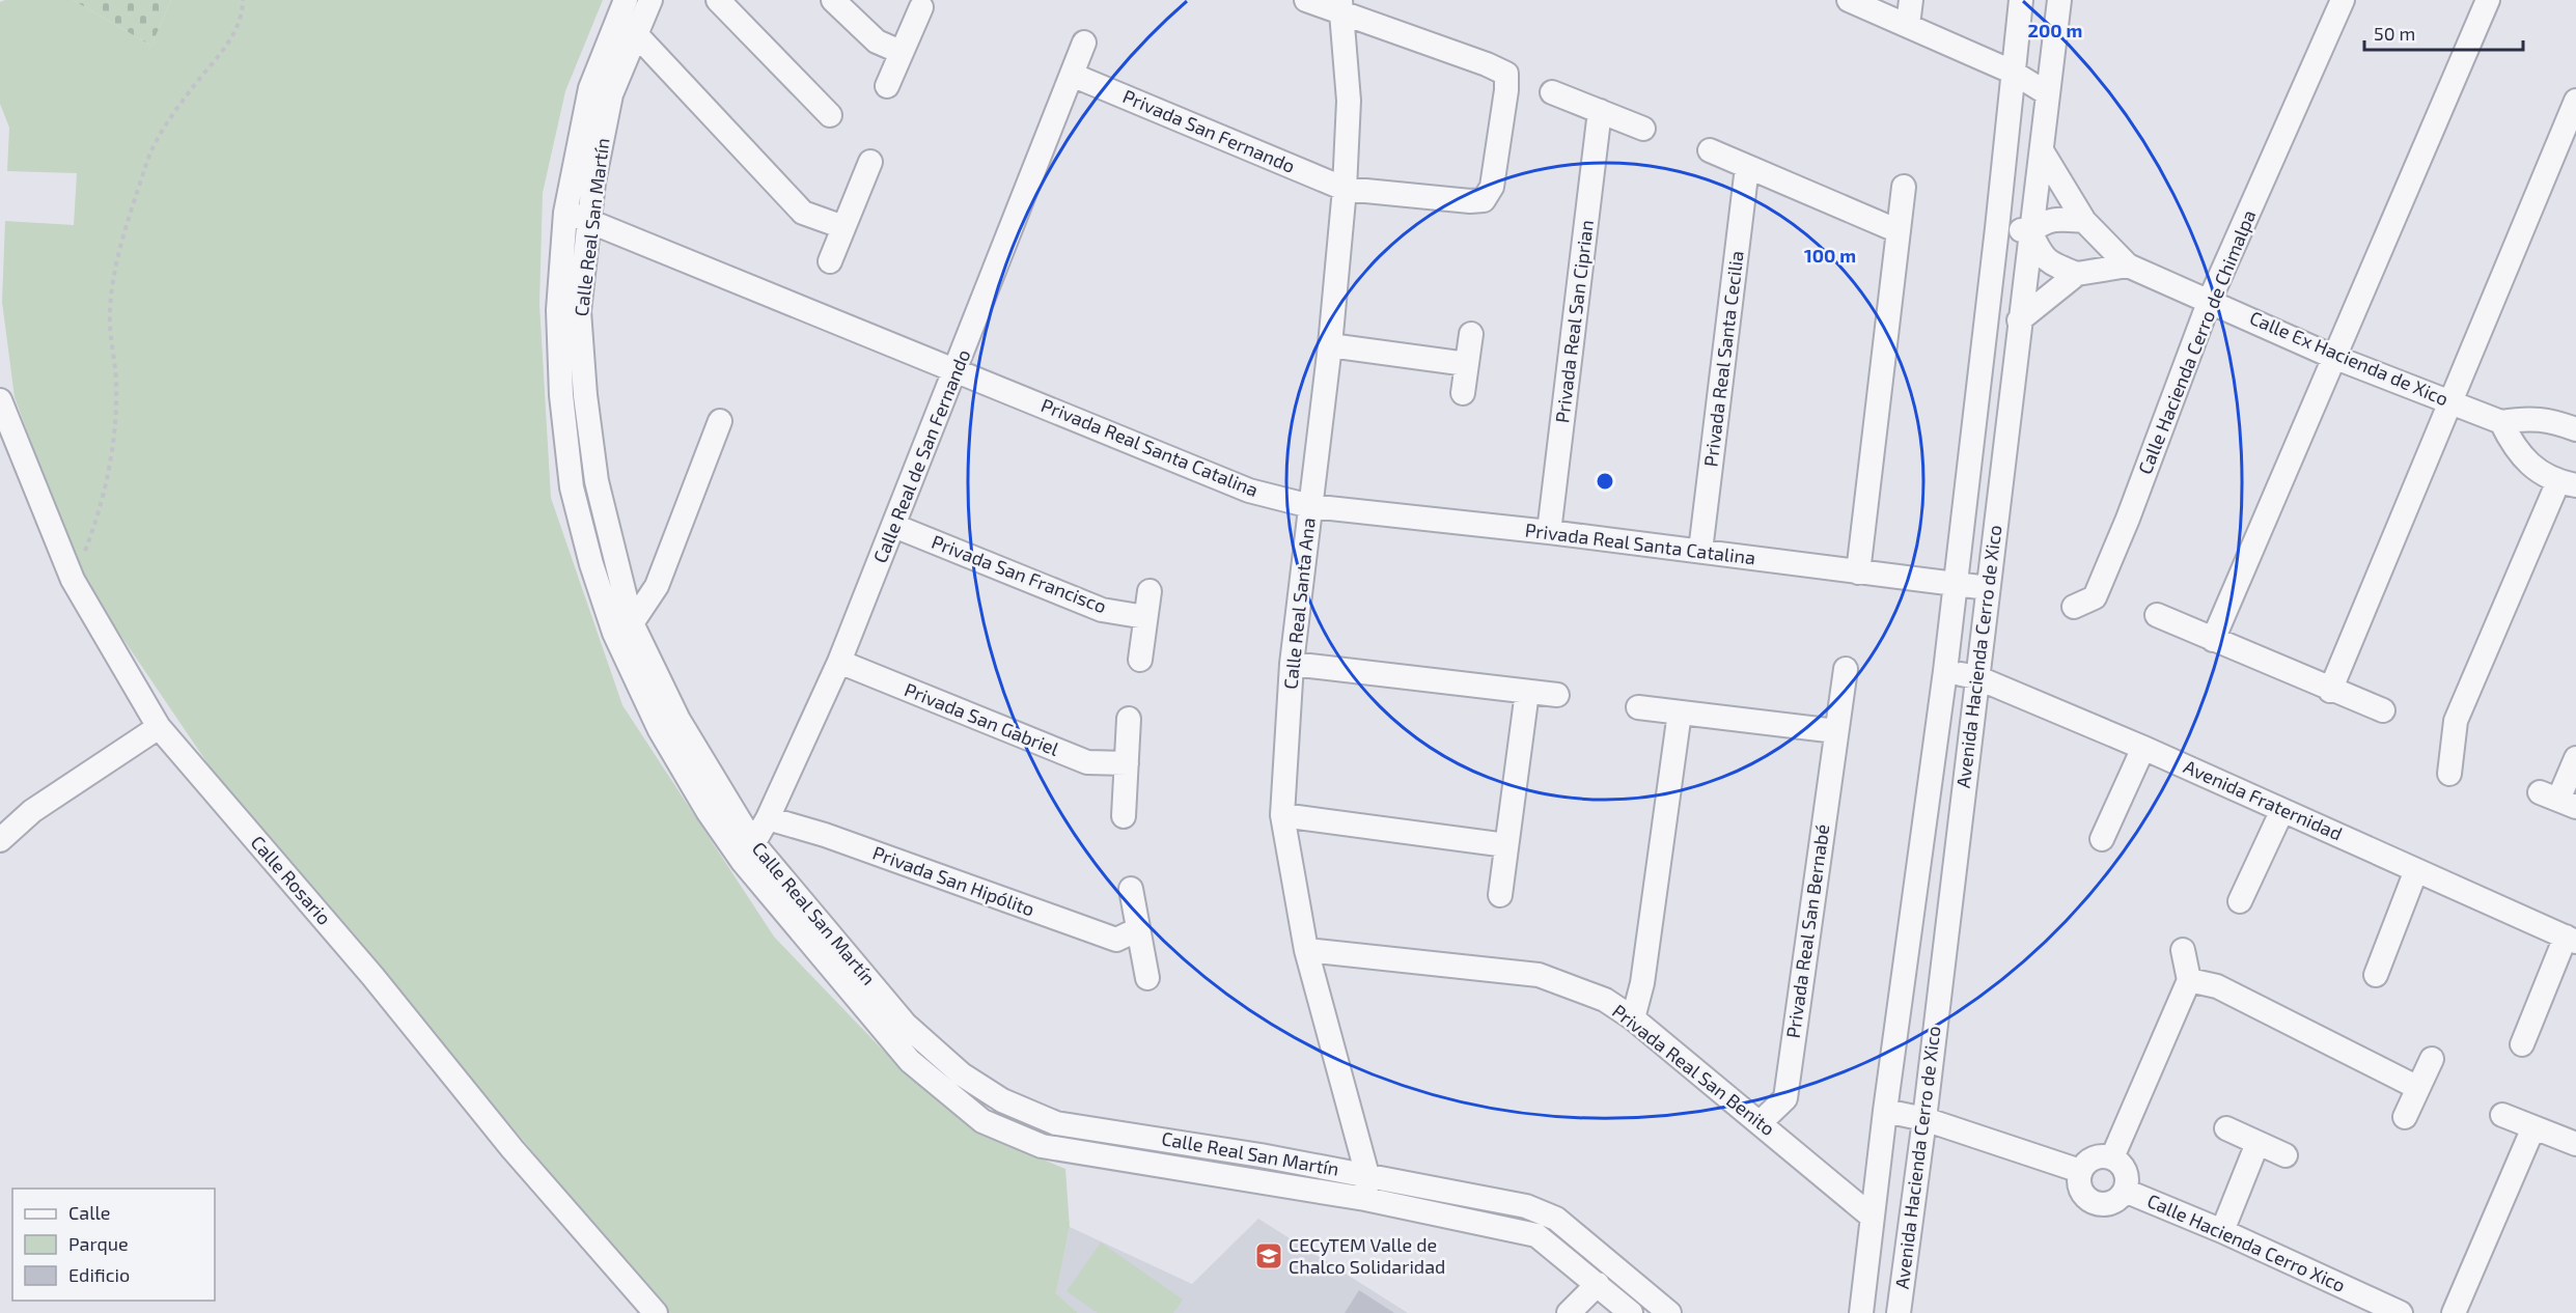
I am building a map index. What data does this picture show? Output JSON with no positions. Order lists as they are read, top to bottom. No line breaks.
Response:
{"streets":{"street":["Privada San Fernando","Calle Real San Martín","Privada Real San Ciprian","Calle Hacienda Cerro de Chimalpa","Privada Real Santa Cecilia","Calle Ex Hacienda de Xico","Privada Real Santa Catalina","Calle Real de San Fernando","Privada San Francisco","Calle Real Santa Ana","Avenida Hacienda Cerro de Xico","Privada San Gabriel","Avenida Fraternidad","Calle Rosario","Privada San Hipólito","Privada Real San Bernabé","Privada Real San Benito","Calle Hacienda Cerro Xico"]},"crossings":[["Privada San Fernando","Calle Real de San Fernando"],["Privada San Fernando","Calle Real Santa Ana"],["Calle Real San Martín","Privada Real Santa Catalina"],["Calle Real San Martín","Calle Real de San Fernando"],["Calle Real San Martín","Calle Real Santa Ana"],["Privada Real San Ciprian","Privada Real Santa Catalina"],["Calle Hacienda Cerro de Chimalpa","Calle Ex Hacienda de Xico"],["Privada Real Santa Cecilia","Privada Real Santa Catalina"],["Calle Ex Hacienda de Xico","Avenida Hacienda Cerro de Xico"],["Privada Real Santa Catalina","Calle Real de San Fernando"],["Privada Real Santa Catalina","Calle Real Santa Ana"],["Privada Real Santa Catalina","Avenida Hacienda Cerro de Xico"],["Calle Real de San Fernando","Privada San Francisco"],["Calle Real de San Fernando","Privada San Gabriel"],["Calle Real de San Fernando","Privada San Hipólito"],["Calle Real Santa Ana","Privada Real San Benito"],["Avenida Hacienda Cerro de Xico","Avenida Fraternidad"],["Avenida Hacienda Cerro de Xico","Privada Real San Benito"],["Privada Real San Bernabé","Privada Real San Benito"]],"places":{"school or university":["CECyTEM Valle de Chalco Solidaridad"]},"legend":["Calle","Parque","Edificio"],"scale_bar":"50 m","rings":["200 m","100 m"]}
